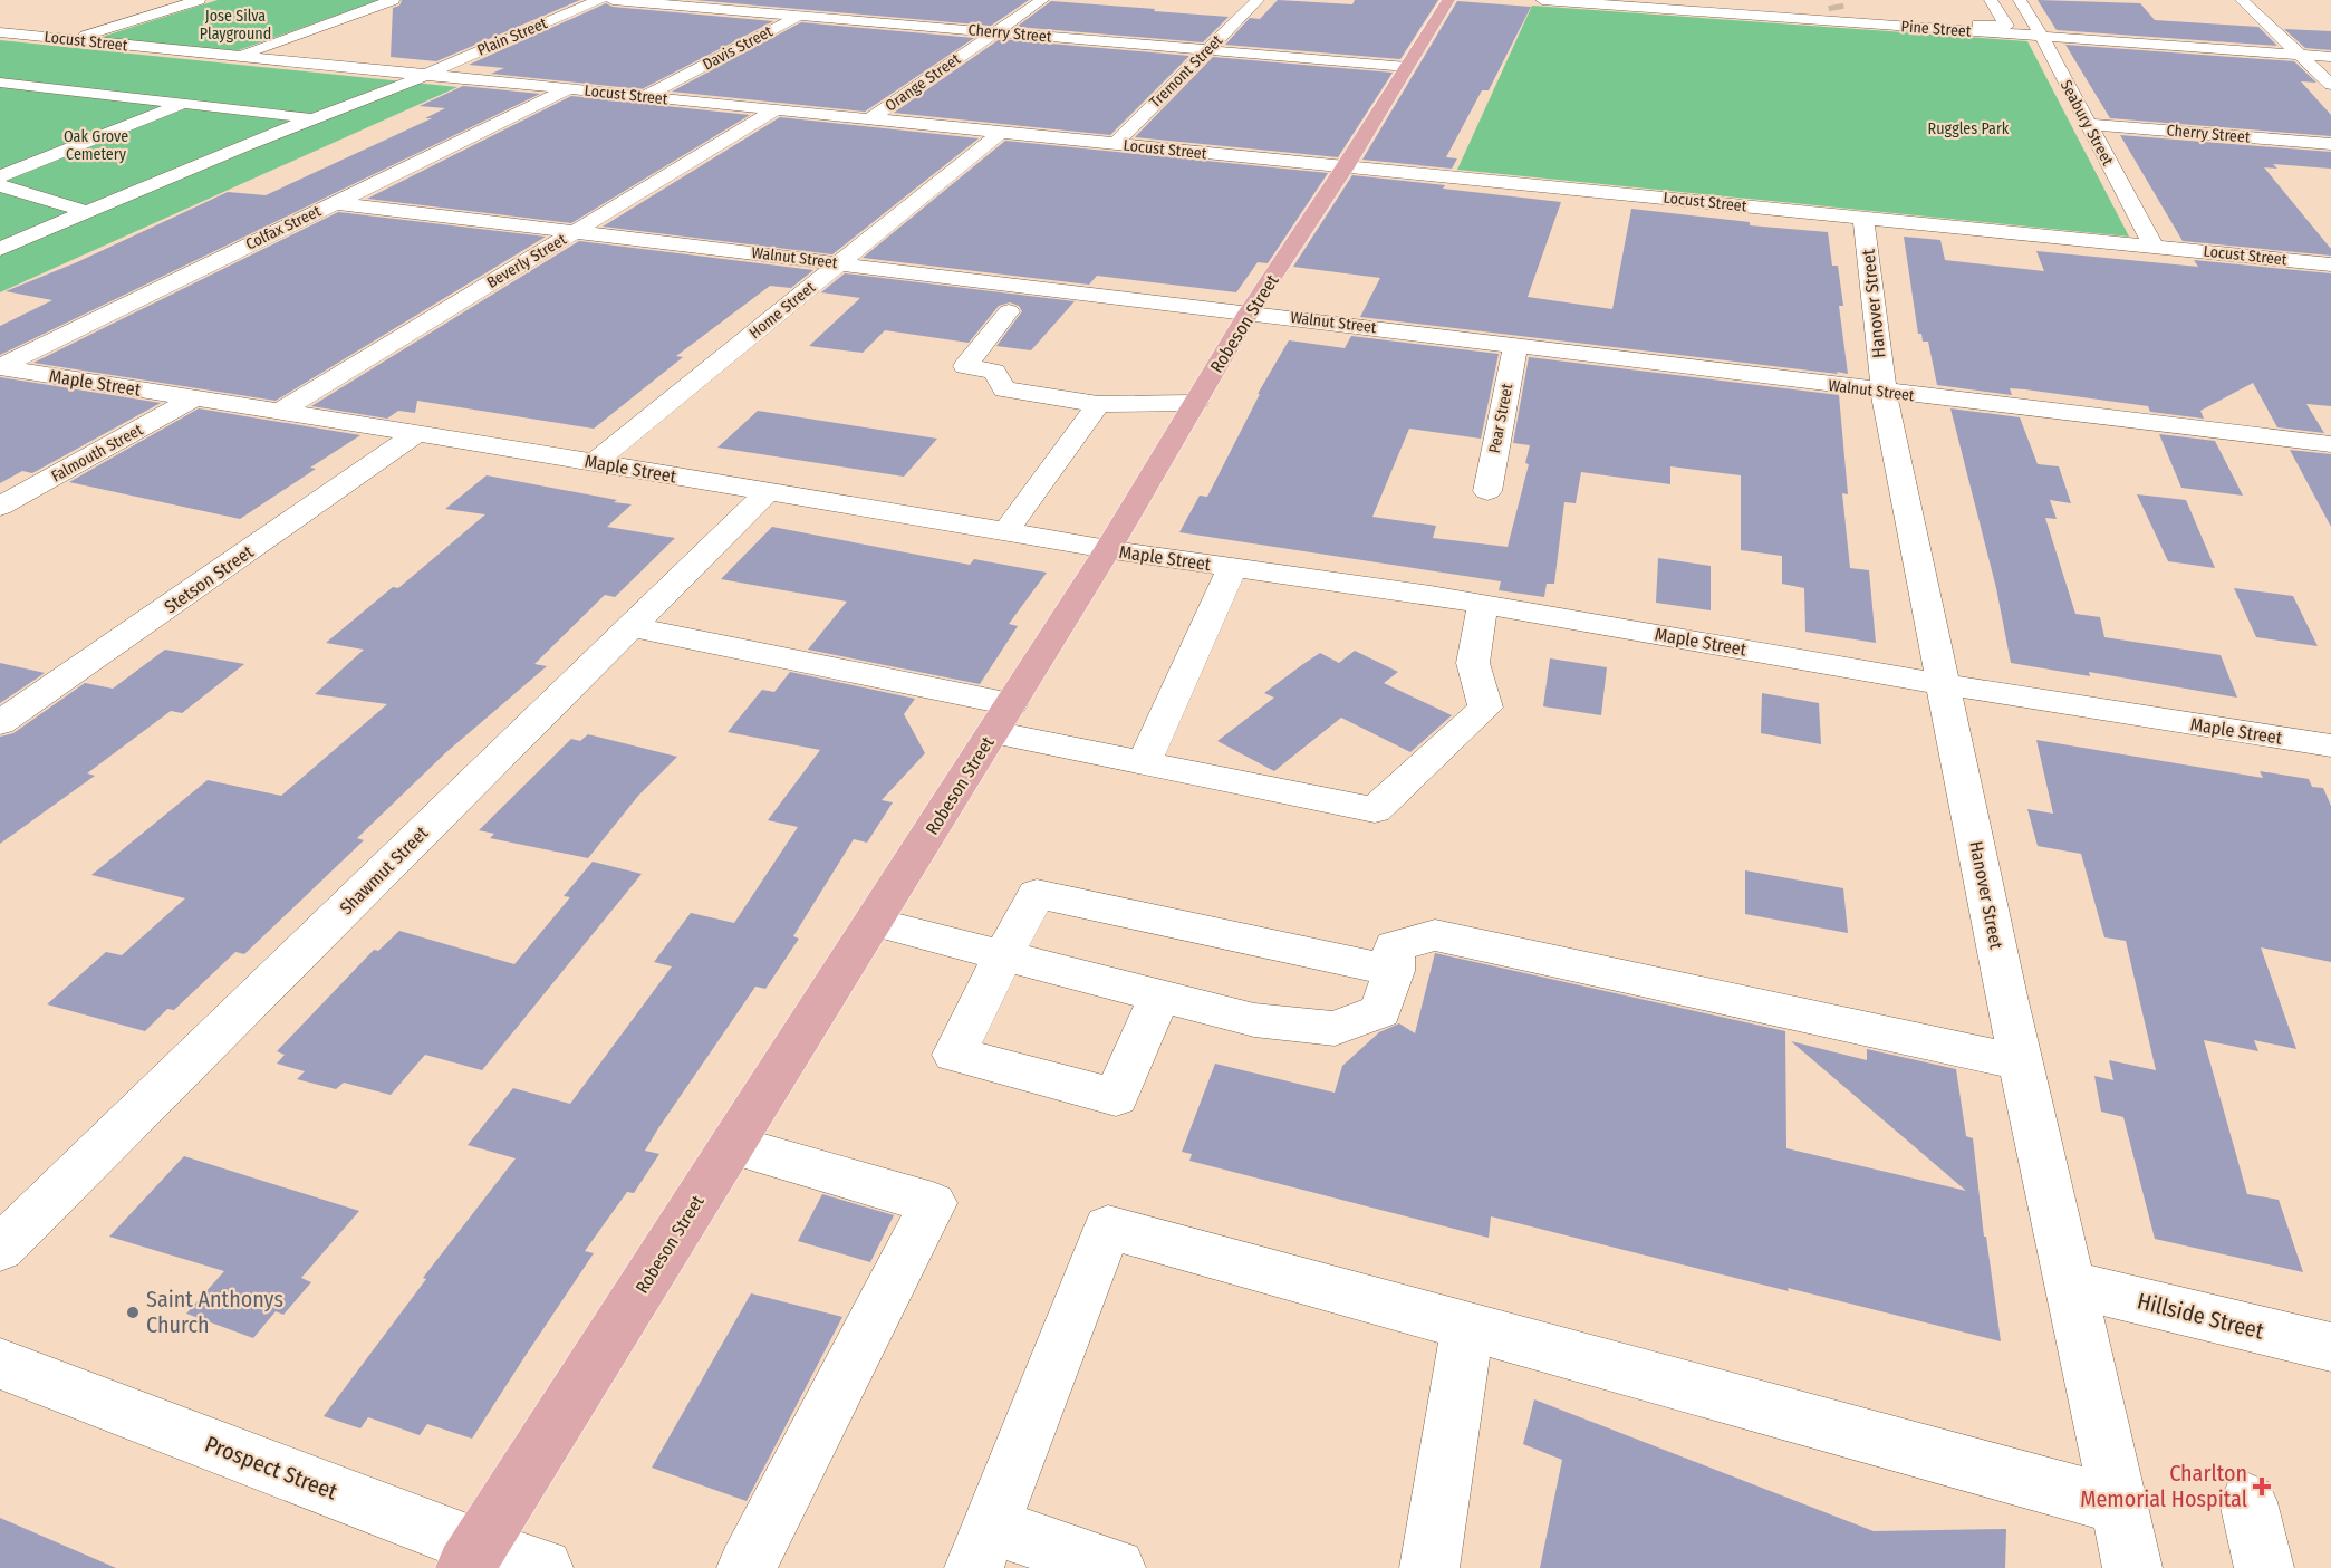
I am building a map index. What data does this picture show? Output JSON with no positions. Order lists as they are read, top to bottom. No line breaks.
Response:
{"streets":{"main road":["Robeson Street"],"street":["Pine Street","Cherry Street","Plain Street","Locust Street","Davis Street","Tremont Street","Orange Street","Seabury Street","Colfax Street","Walnut Street","Beverly Street","Hanover Street","Home Street","Maple Street","Pear Street","Falmouth Street","Stetson Street","Shawmut Street","Hillside Street","Prospect Street"]},"crossings":[["Pine Street","Seabury Street"],["Cherry Street","Davis Street"],["Cherry Street","Tremont Street"],["Cherry Street","Orange Street"],["Cherry Street","Seabury Street"],["Cherry Street","Robeson Street"],["Plain Street","Locust Street"],["Locust Street","Davis Street"],["Locust Street","Tremont Street"],["Locust Street","Orange Street"],["Locust Street","Seabury Street"],["Locust Street","Colfax Street"],["Locust Street","Beverly Street"],["Locust Street","Hanover Street"],["Locust Street","Home Street"],["Locust Street","Robeson Street"],["Colfax Street","Walnut Street"],["Colfax Street","Maple Street"],["Walnut Street","Beverly Street"],["Walnut Street","Hanover Street"],["Walnut Street","Home Street"],["Walnut Street","Robeson Street"],["Walnut Street","Pear Street"],["Beverly Street","Maple Street"],["Hanover Street","Maple Street"],["Hanover Street","Hillside Street"],["Home Street","Maple Street"],["Robeson Street","Maple Street"],["Robeson Street","Prospect Street"],["Maple Street","Falmouth Street"],["Maple Street","Stetson Street"],["Maple Street","Shawmut Street"]],"parks":["Jose Silva Playground","Ruggles Park","Oak Grove Cemetery"],"places":{"other":["Saint Anthonys Church"],"health":["Charlton Memorial Hospital"]}}
